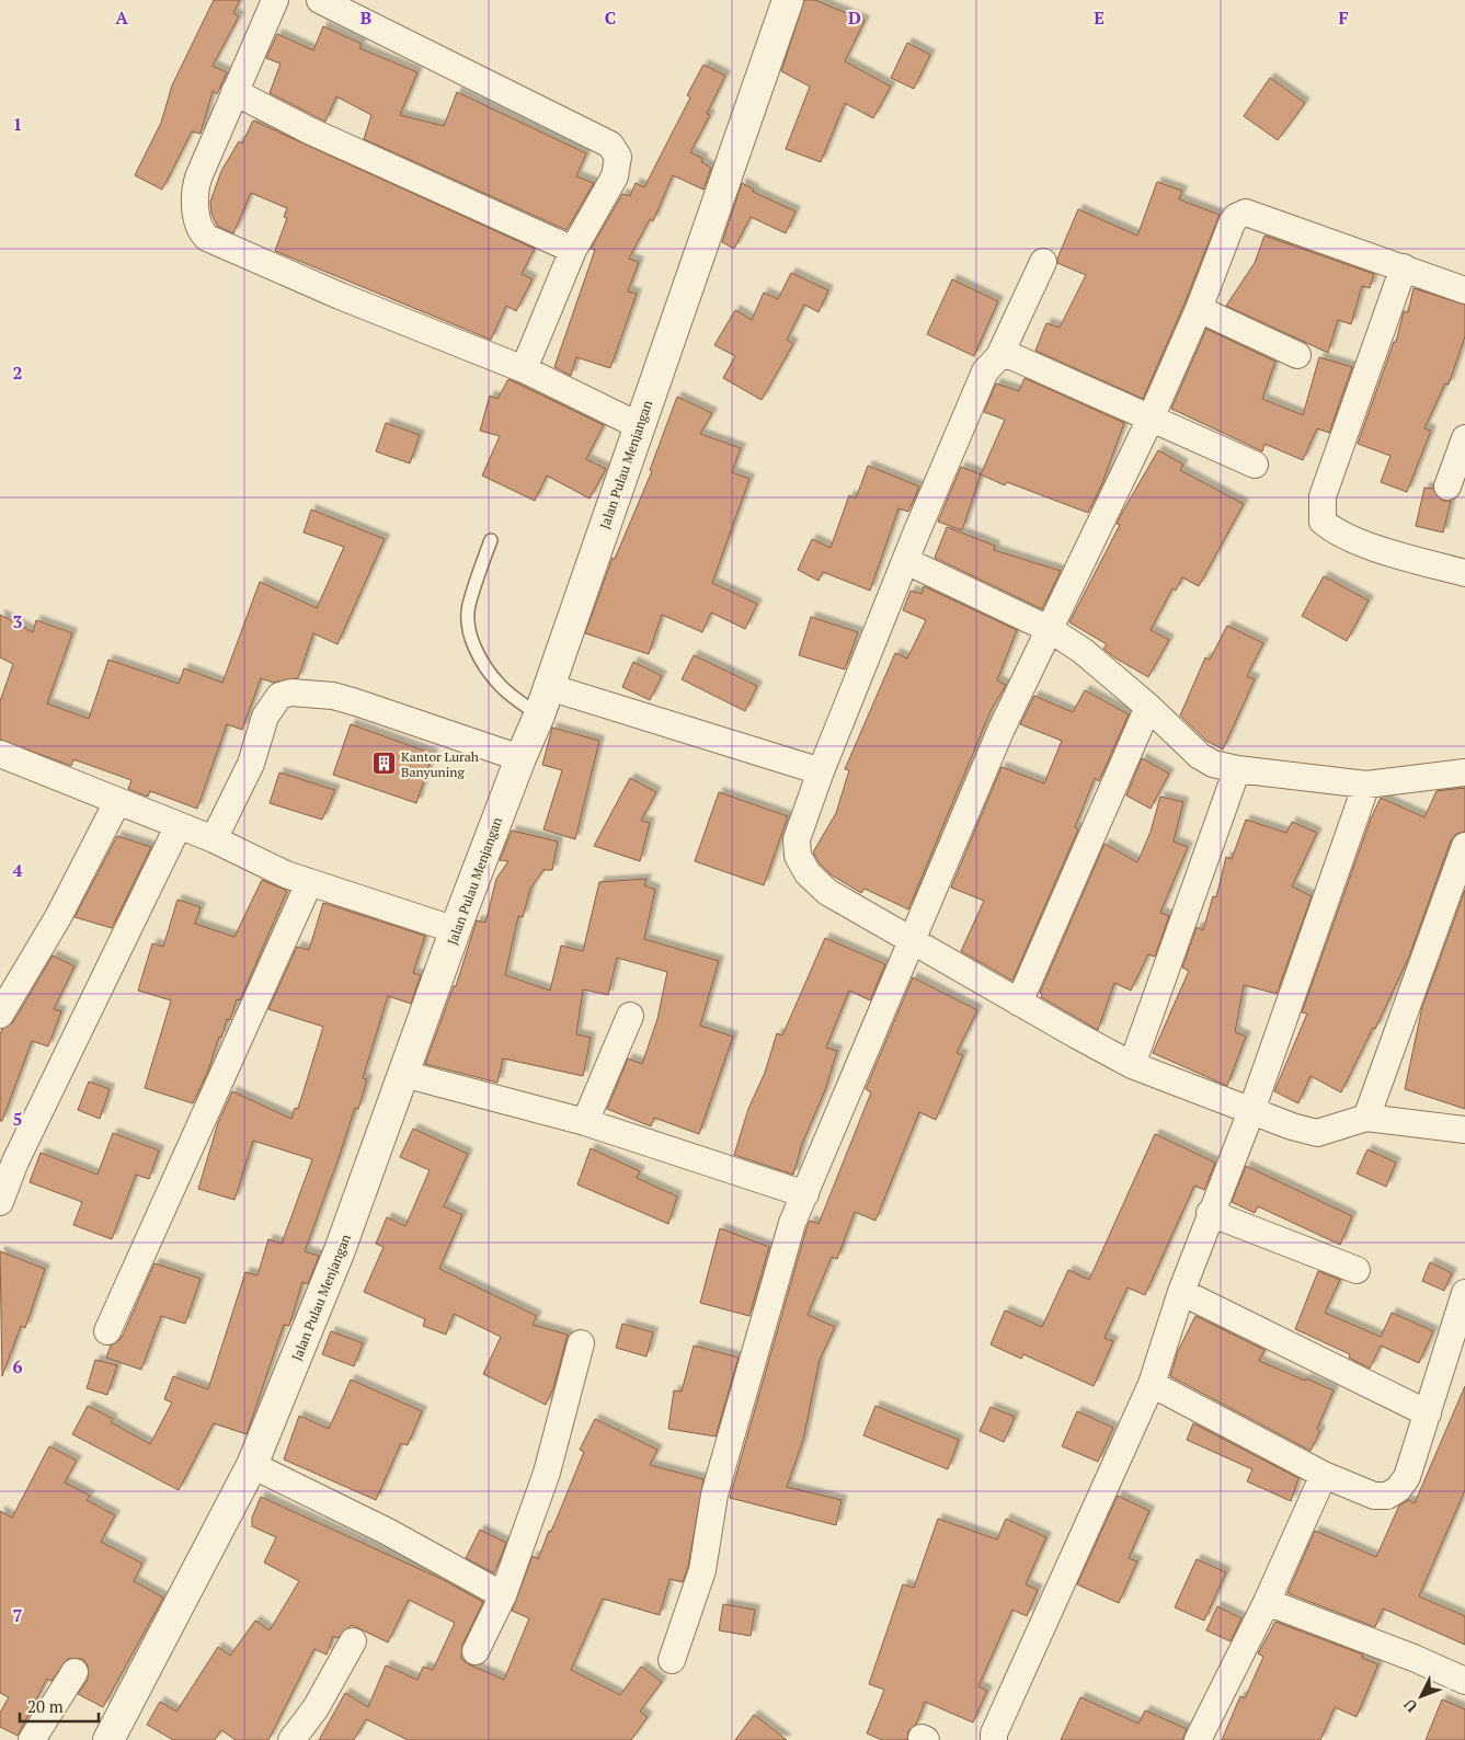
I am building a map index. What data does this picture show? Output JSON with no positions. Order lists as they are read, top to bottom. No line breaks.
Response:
{"streets":{"street":["Jalan Pulau Menjangan"]},"places":{"building":["Kantor Lurah Banyuning"]},"scale_bar":"20 m","north":"bottom left","grid":{"columns":["A","B","C","D","E","F"],"rows":["1","2","3","4","5","6","7"]}}
